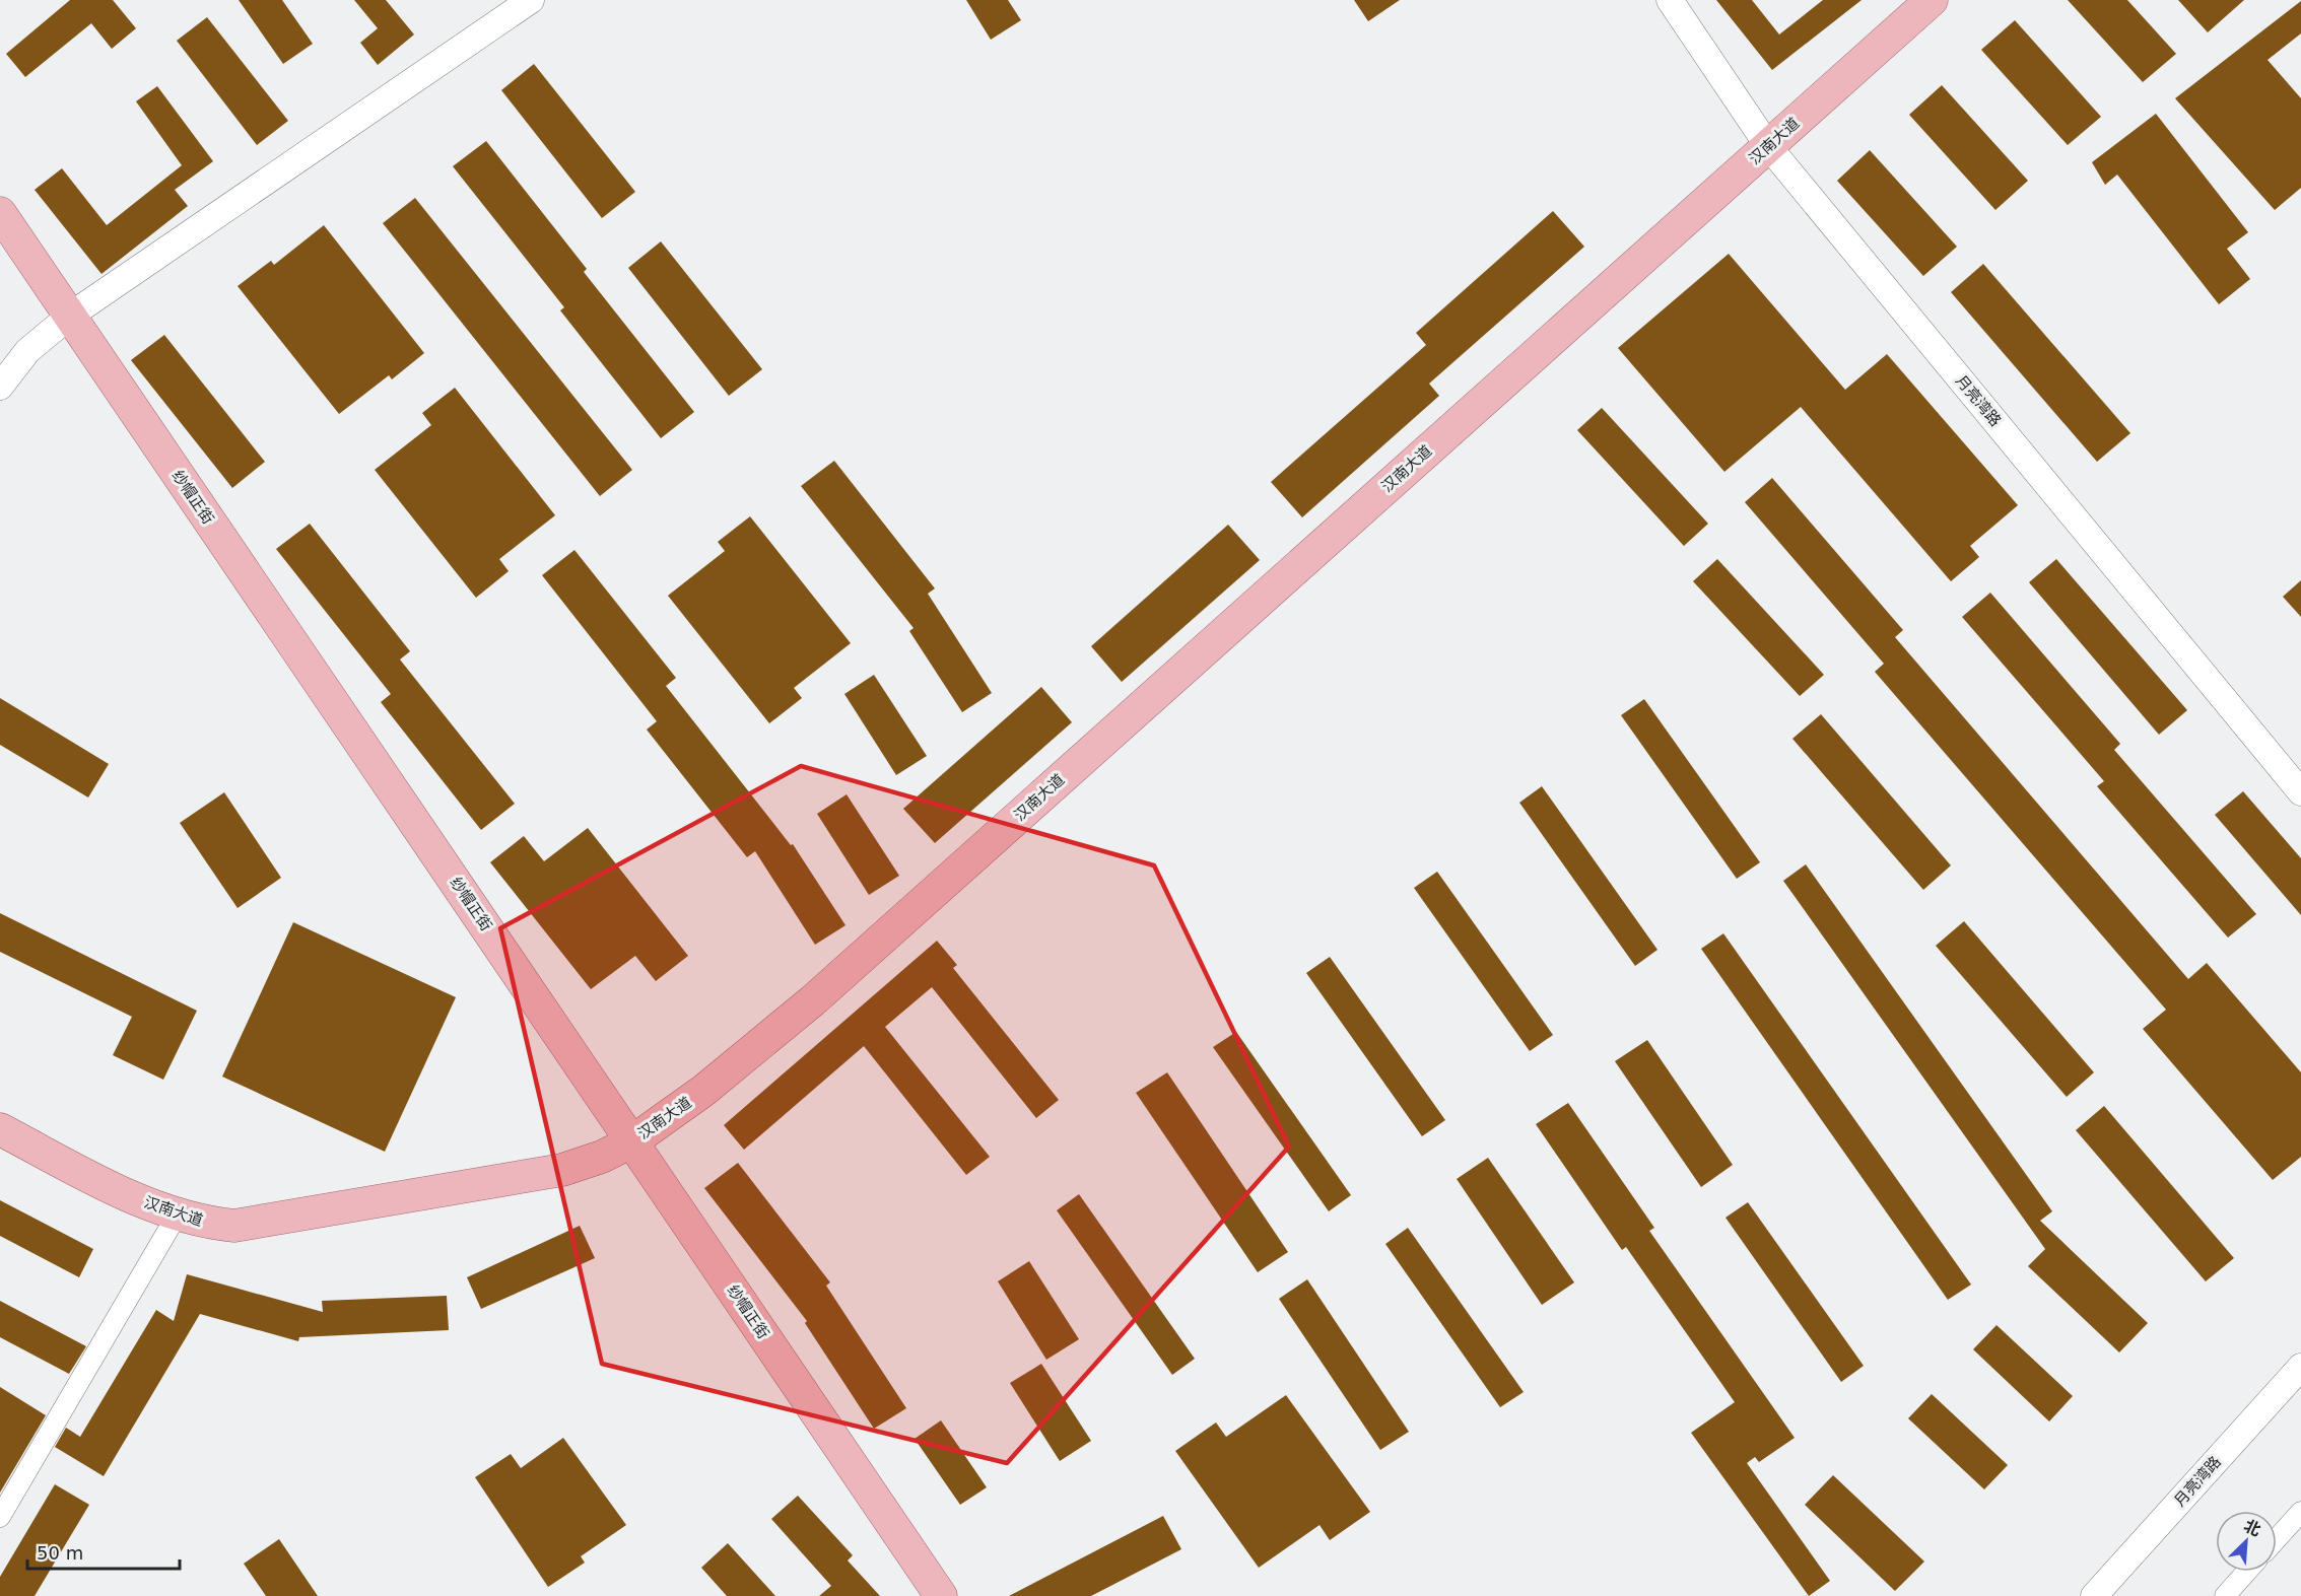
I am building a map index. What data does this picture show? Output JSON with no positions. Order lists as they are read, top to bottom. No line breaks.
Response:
{"streets":{"main road":["汉南大道","纱帽正街"],"street":["月亮湾路"]},"crossings":[["汉南大道","月亮湾路"],["汉南大道","纱帽正街"]],"scale_bar":"50 m","north":"top right"}
